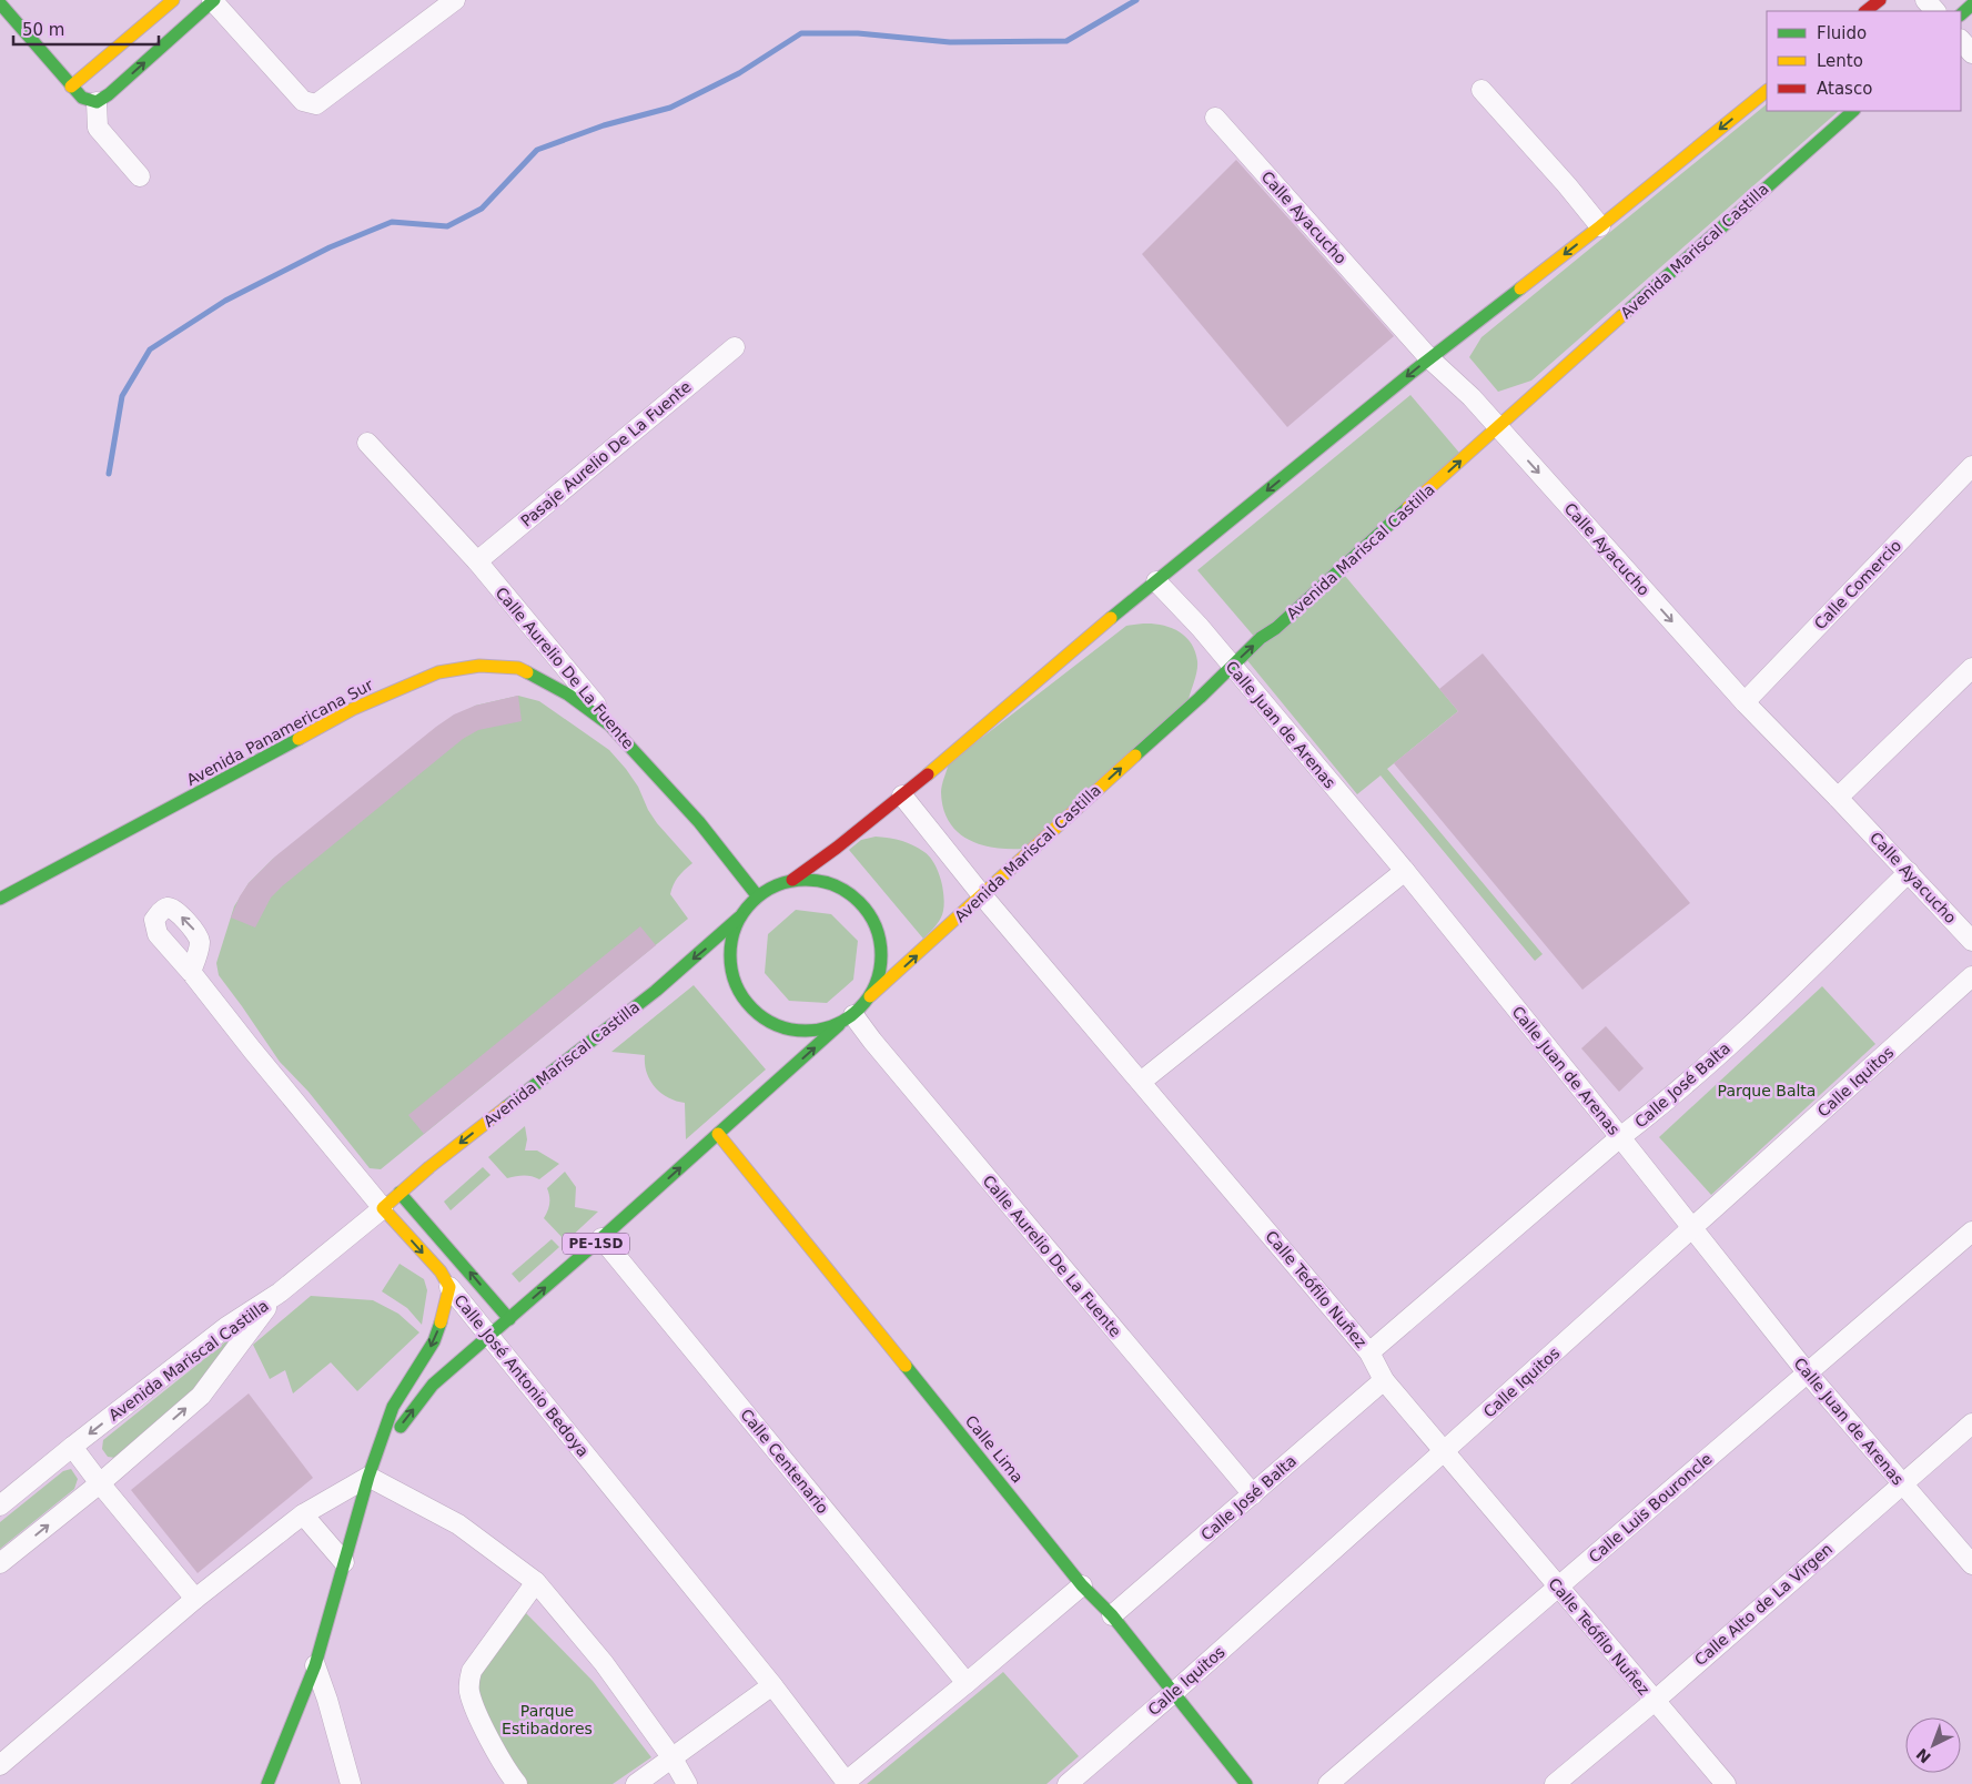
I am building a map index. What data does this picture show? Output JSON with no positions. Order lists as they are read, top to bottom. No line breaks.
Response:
{"streets":{"street":["Calle Ayacucho","Avenida Mariscal Castilla","Pasaje Aurelio De La Fuente","Calle Comercio","Calle Aurelio De La Fuente","Calle Juan de Arenas","Avenida Panamericana Sur","Calle Iquitos","Calle José Balta","PE-1SD","Calle Teófilo Nuñez","Calle José Antonio Bedoya","Calle Lima","Calle Centenario","Calle Luis Bouroncle","Calle Alto de La Virgen"]},"crossings":[["Calle Ayacucho","Avenida Mariscal Castilla"],["Calle Ayacucho","Calle Comercio"],["Calle Ayacucho","Calle José Balta"],["Avenida Mariscal Castilla","Calle Aurelio De La Fuente"],["Avenida Mariscal Castilla","Calle Juan de Arenas"],["Avenida Mariscal Castilla","PE-1SD"],["Avenida Mariscal Castilla","Calle Teófilo Nuñez"],["Avenida Mariscal Castilla","Calle José Antonio Bedoya"],["Pasaje Aurelio De La Fuente","Calle Aurelio De La Fuente"],["Calle Aurelio De La Fuente","Avenida Panamericana Sur"],["Calle Aurelio De La Fuente","Calle José Balta"],["Calle Aurelio De La Fuente","PE-1SD"],["Calle Juan de Arenas","Calle Iquitos"],["Calle Juan de Arenas","Calle José Balta"],["Calle Juan de Arenas","Calle Luis Bouroncle"],["Calle Juan de Arenas","Calle Alto de La Virgen"],["Calle Iquitos","Calle Teófilo Nuñez"],["Calle Iquitos","Calle Lima"],["Calle José Balta","Calle Teófilo Nuñez"],["Calle José Balta","Calle Lima"],["PE-1SD","Calle José Antonio Bedoya"],["PE-1SD","Calle Lima"],["PE-1SD","Calle Centenario"],["Calle Teófilo Nuñez","Calle Luis Bouroncle"],["Calle Teófilo Nuñez","Calle Alto de La Virgen"]],"parks":["Parque Balta","Parque Estibadores"],"legend":["Fluido","Lento","Atasco"],"scale_bar":"50 m","north":"bottom left"}
